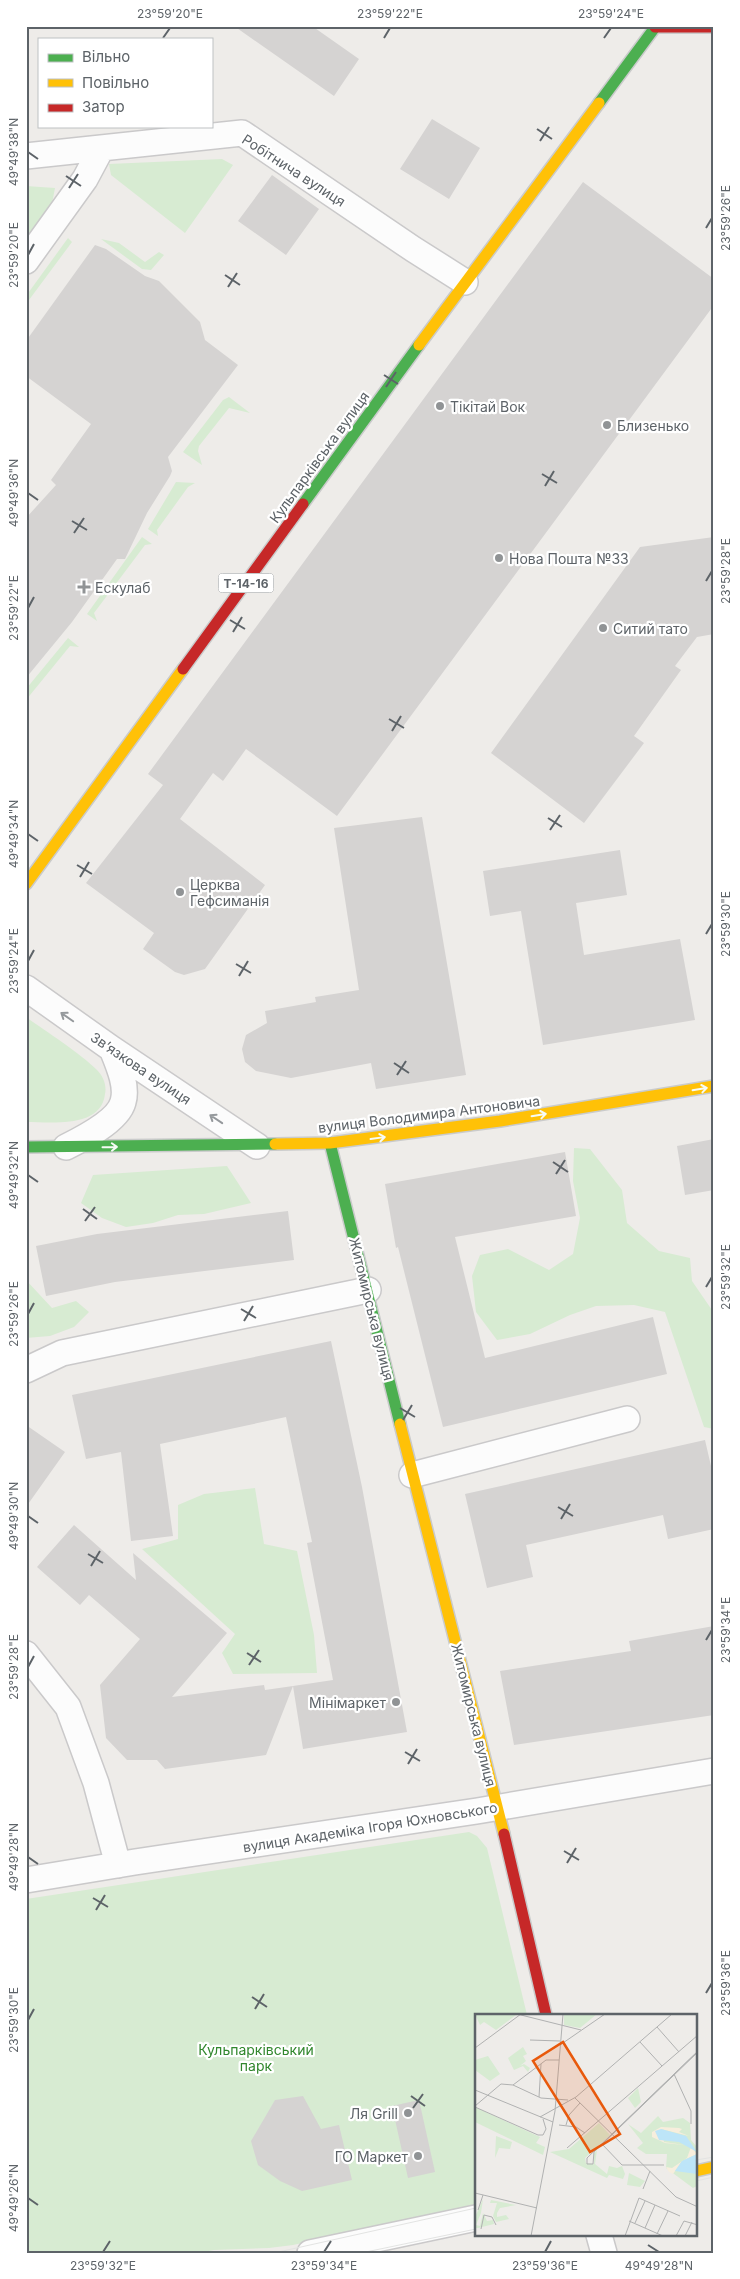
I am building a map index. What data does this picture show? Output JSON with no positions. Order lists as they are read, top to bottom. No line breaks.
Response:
{"streets":{"main road":["Кульпарківська вулиця","Т-14-16","вулиця Володимира Антоновича","Житомирська вулиця"],"street":["Робітнича вулиця","Звʼязкова вулиця","вулиця Академіка Ігоря Юхновського"]},"crossings":[["Робітнича вулиця","Кульпарківська вулиця"],["Звʼязкова вулиця","вулиця Володимира Антоновича"],["вулиця Володимира Антоновича","Житомирська вулиця"],["Житомирська вулиця","вулиця Академіка Ігоря Юхновського"]],"one_way":["Звʼязкова вулиця","вулиця Володимира Антоновича"],"parks":["Кульпарківський парк"],"places":{"other":["Тікітай Вок","Близенько","Нова Пошта №33","Ситий тато","Церква Гефсиманія","Мінімаркет","Ля Grill","ГО Маркет"],"health":["Ескулаб"]},"legend":["Вільно","Повільно","Затор"],"coordinates":["23°59'20\"E","23°59'22\"E","23°59'24\"E","49°49'38\"N","23°59'26\"E","49°49'36\"N","23°59'28\"E","49°49'34\"N","23°59'30\"E","49°49'32\"N","23°59'32\"E","49°49'30\"N","23°59'34\"E","49°49'28\"N","23°59'36\"E","49°49'26\"N"]}
